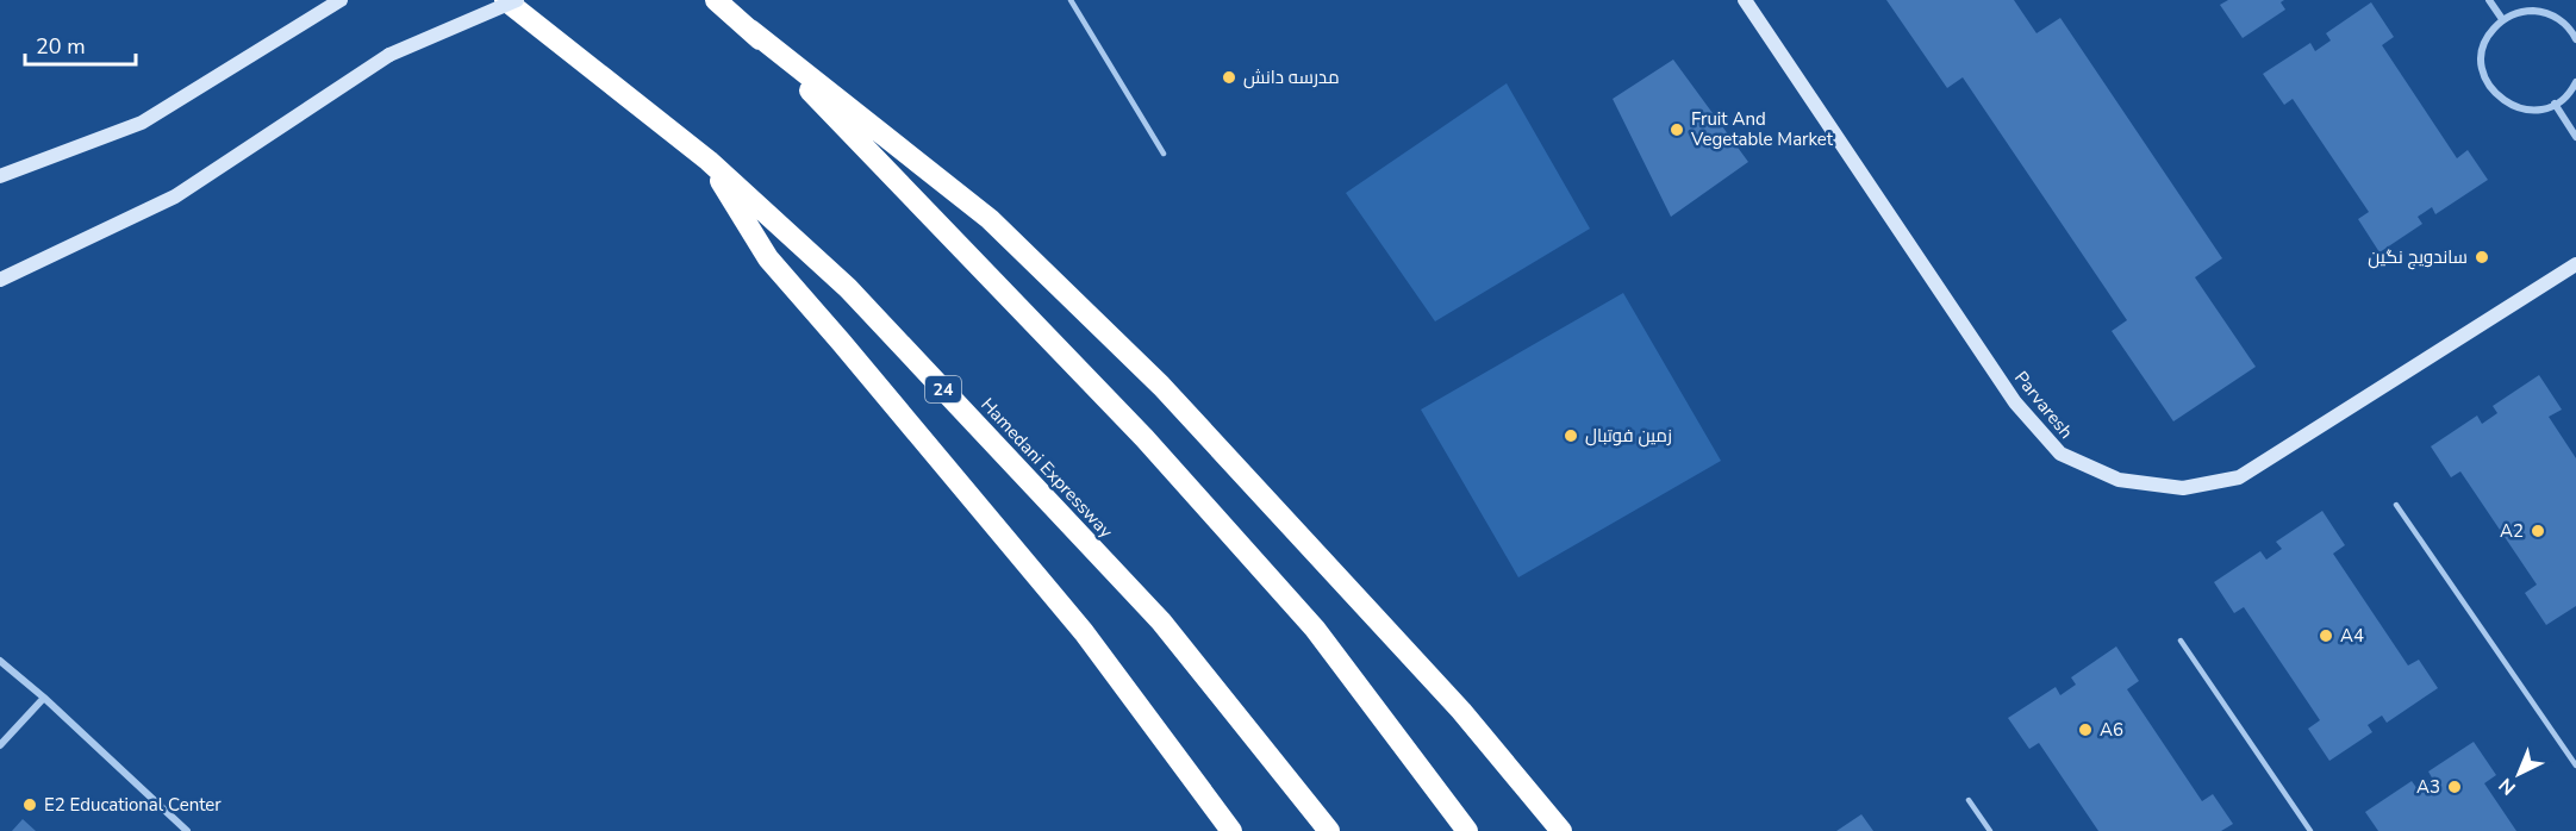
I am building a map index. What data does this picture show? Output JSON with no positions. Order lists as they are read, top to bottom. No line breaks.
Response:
{"streets":{"highway":["24","Hamedani Expressway"],"street":["Parvaresh"]},"places":["مدرسه دانش","Fruit And Vegetable Market","ساندویج نگین","زمین فوتبال","A2","A4","A6","A3","E2 Educational Center"],"scale_bar":"20 m","north":"bottom left"}
